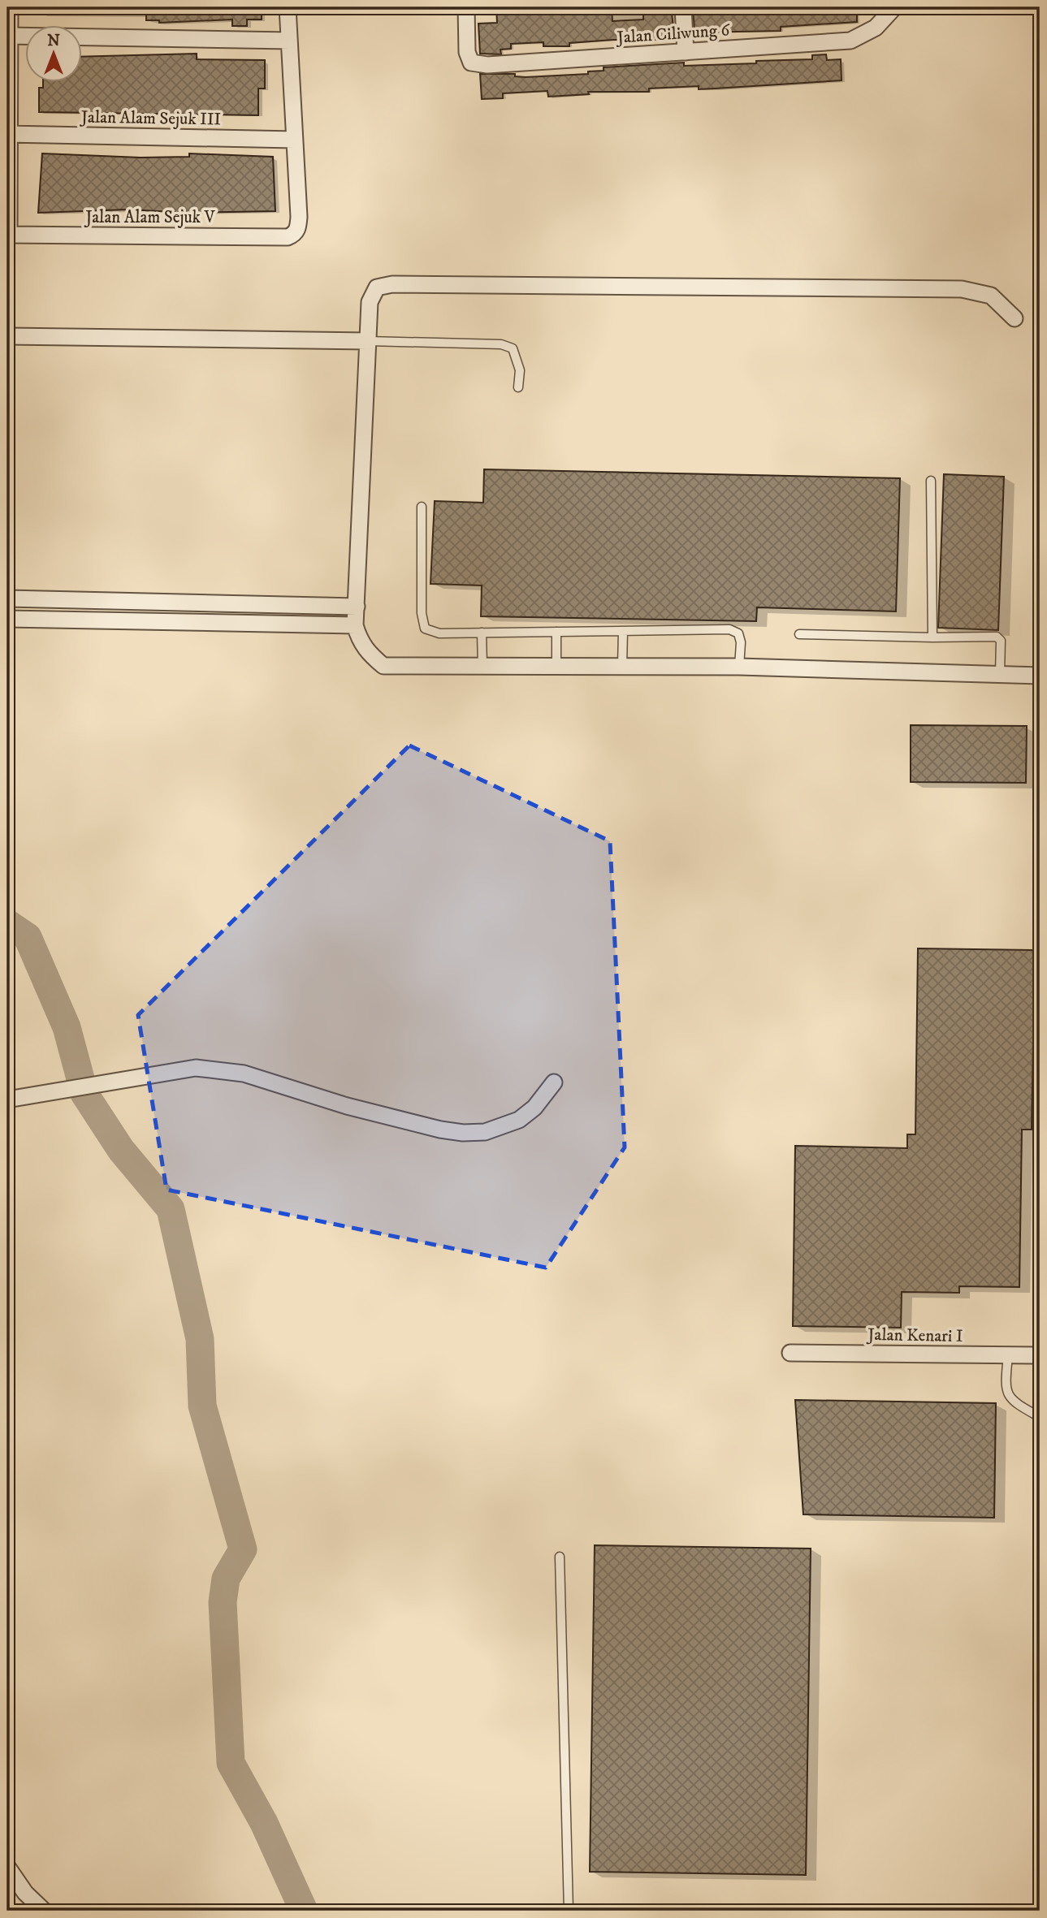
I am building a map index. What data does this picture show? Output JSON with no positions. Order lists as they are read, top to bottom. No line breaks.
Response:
{"streets":{"street":["Jalan Ciliwung 6","Jalan Alam Sejuk III","Jalan Alam Sejuk V","Jalan Kenari I"]},"crossings":[["Jalan Alam Sejuk III","Jalan Alam Sejuk V"]],"north":"top"}
